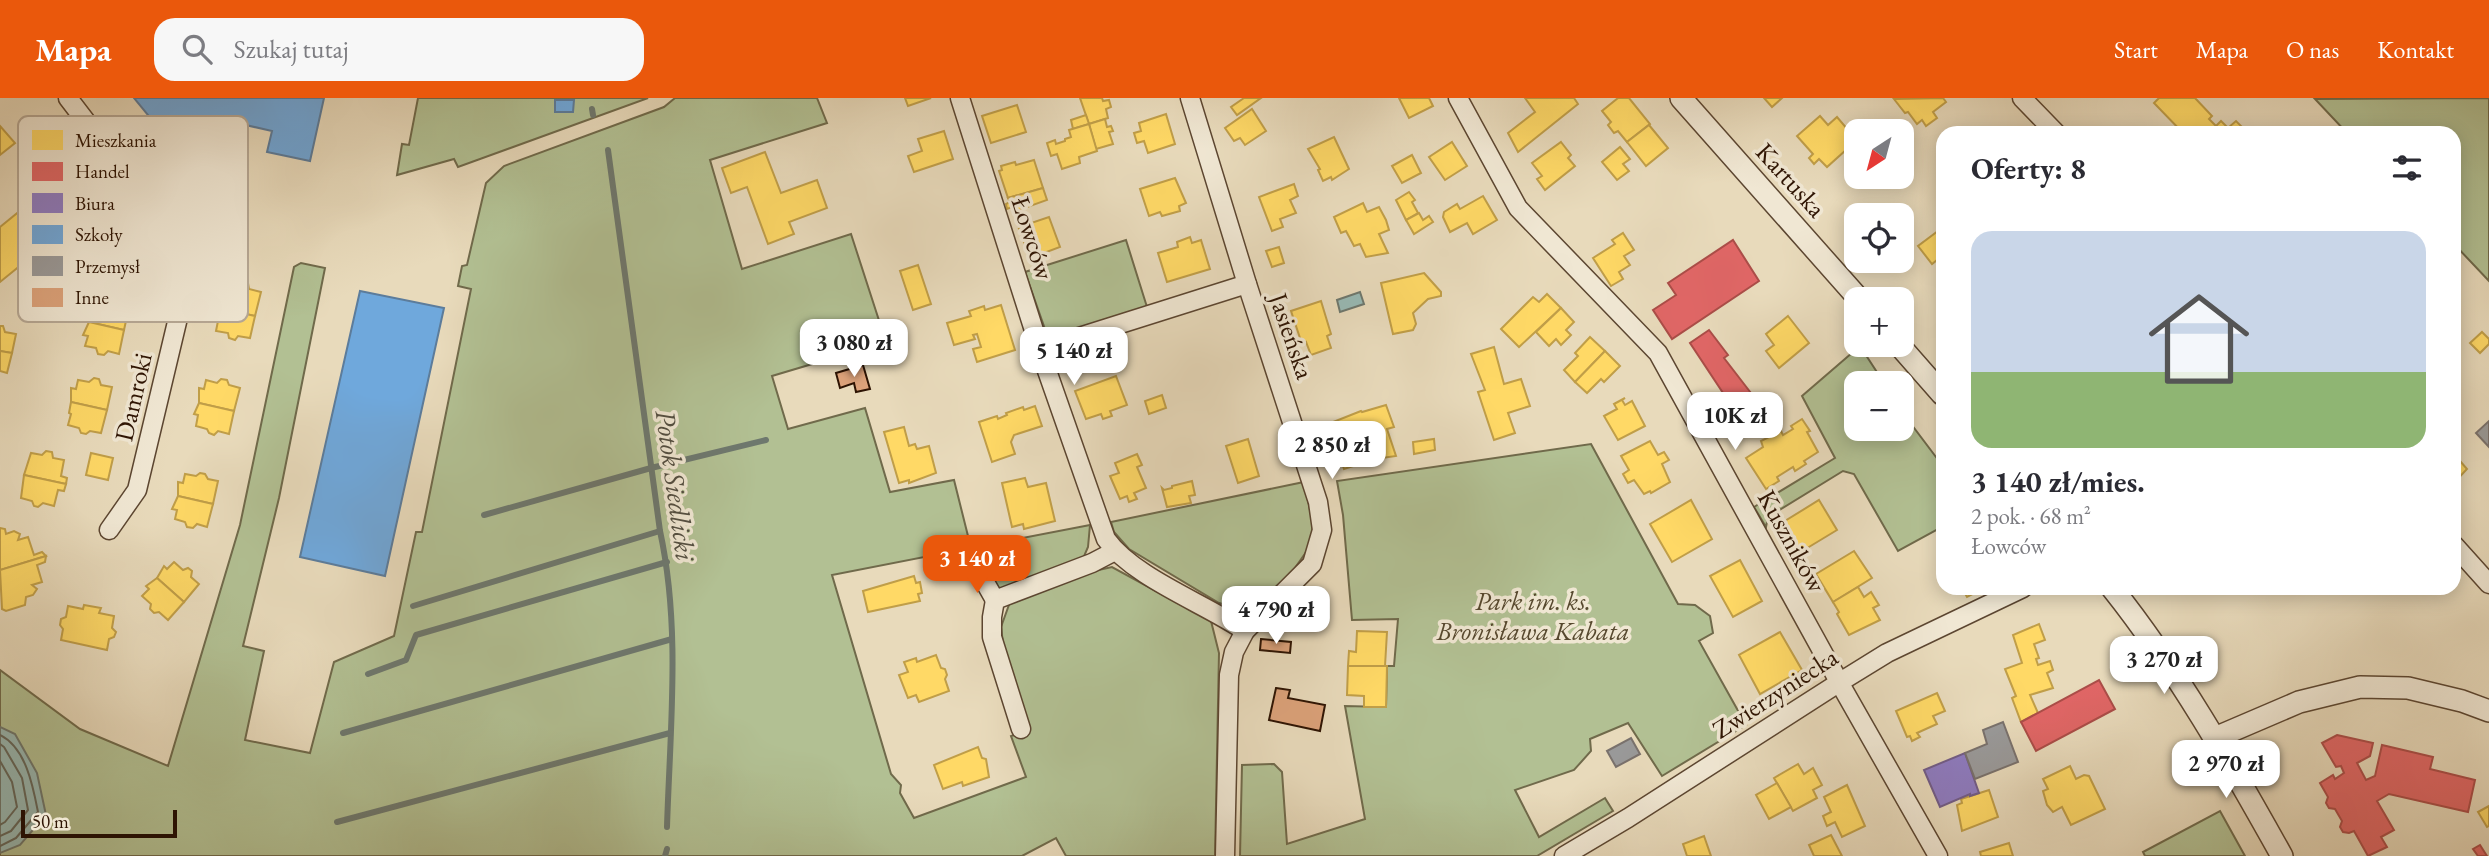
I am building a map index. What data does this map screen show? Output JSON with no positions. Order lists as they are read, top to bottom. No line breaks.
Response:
{"streets":{"street":["Kartuska","Łowców","Jasieńska","Damroki","Kuszników","Zwierzyniecka"]},"crossings":[["Łowców","Jasieńska"],["Kuszników","Zwierzyniecka"]],"water":["Potok Siedlicki"],"parks":["Park im. ks. Bronisława Kabata"],"legend":["Mieszkania","Handel","Biura","Szkoły","Przemysł","Inne"],"scale_bar":"50 m","north":"bottom left","page":{"header":"Mapa","search":"Szukaj tutaj","nav":["Start","Mapa","O nas","Kontakt"],"map_buttons":["+","−"],"heading":"Oferty: 8","list":[{"name":"3 140 zł/mies.","note":"2 pok. · 68 m² · Łowców"}],"price":["3 080 zł","5 140 zł","10K zł","2 850 zł","3 140 zł","4 790 zł","3 270 zł","2 970 zł"],"scale":"50 m"}}
